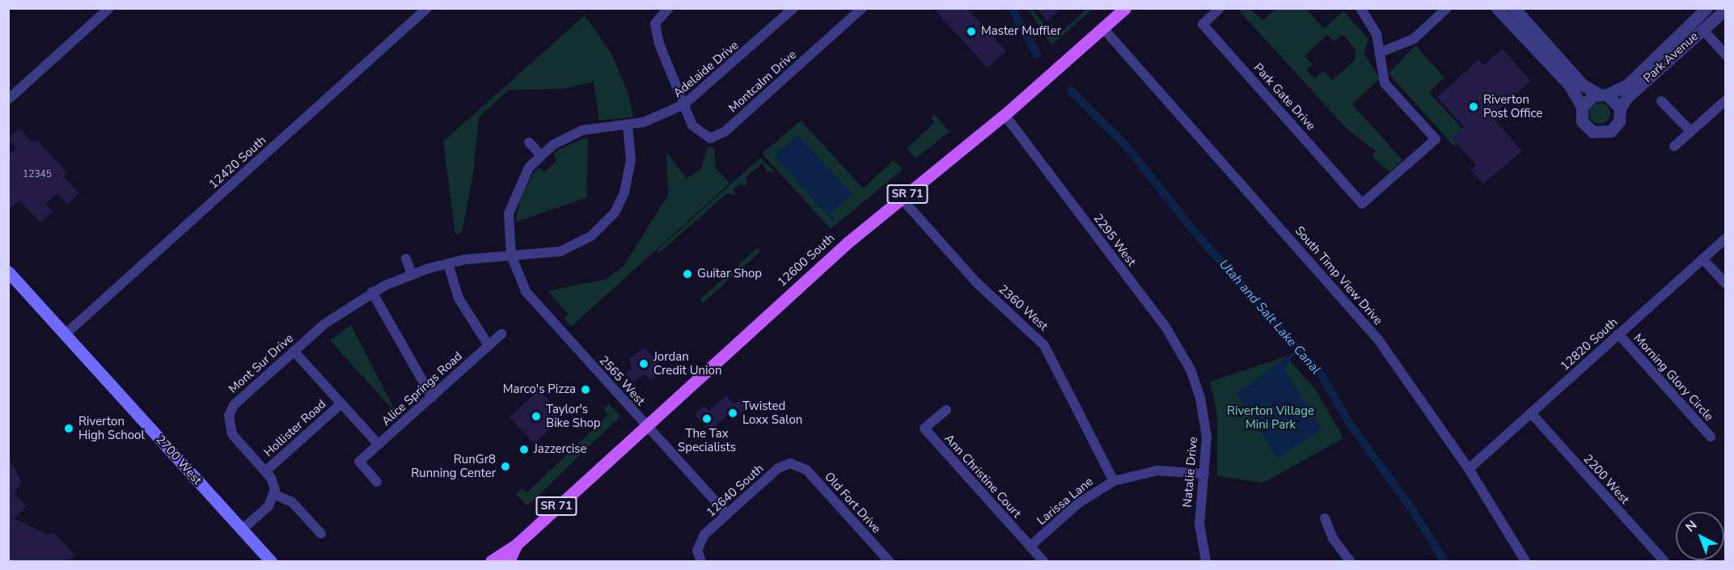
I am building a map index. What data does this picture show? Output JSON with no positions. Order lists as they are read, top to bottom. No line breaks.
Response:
{"streets":{"main road":["SR 71","12600 South","2700 West"],"street":["Park Avenue","Adelaide Drive","Montcalm Drive","Park Gate Drive","12420 South","2295 West","South Timp View Drive","2360 West","12820 South","Mont Sur Drive","Morning Glory Circle","2565 West","Alice Springs Road","Hollister Road","Natalie Drive","Ann Christine Court","2200 West","12640 South","Larissa Lane","Old Fort Drive"]},"crossings":[["Adelaide Drive","Montcalm Drive"],["Adelaide Drive","Mont Sur Drive"],["Adelaide Drive","2565 West"],["12420 South","2700 West"],["2295 West","12600 South"],["2295 West","Natalie Drive"],["12600 South","South Timp View Drive"],["12600 South","2360 West"],["12600 South","2565 West"],["South Timp View Drive","12820 South"],["2360 West","Larissa Lane"],["12820 South","Morning Glory Circle"],["12820 South","2200 West"],["Mont Sur Drive","2565 West"],["Mont Sur Drive","Hollister Road"],["2565 West","12640 South"],["Natalie Drive","Larissa Lane"],["Ann Christine Court","Larissa Lane"],["12640 South","Old Fort Drive"]],"water":["Utah and Salt Lake Canal"],"parks":["Riverton Village Mini Park"],"places":["Master Muffler","Riverton Post Office","Guitar Shop","Jordan Credit Union","Marco's Pizza","Twisted Loxx Salon","Taylor's Bike Shop","The Tax Specialists","Riverton High School","Jazzercise","RunGr8 Running Center"],"house_numbers":["12345"],"north":"top left"}
